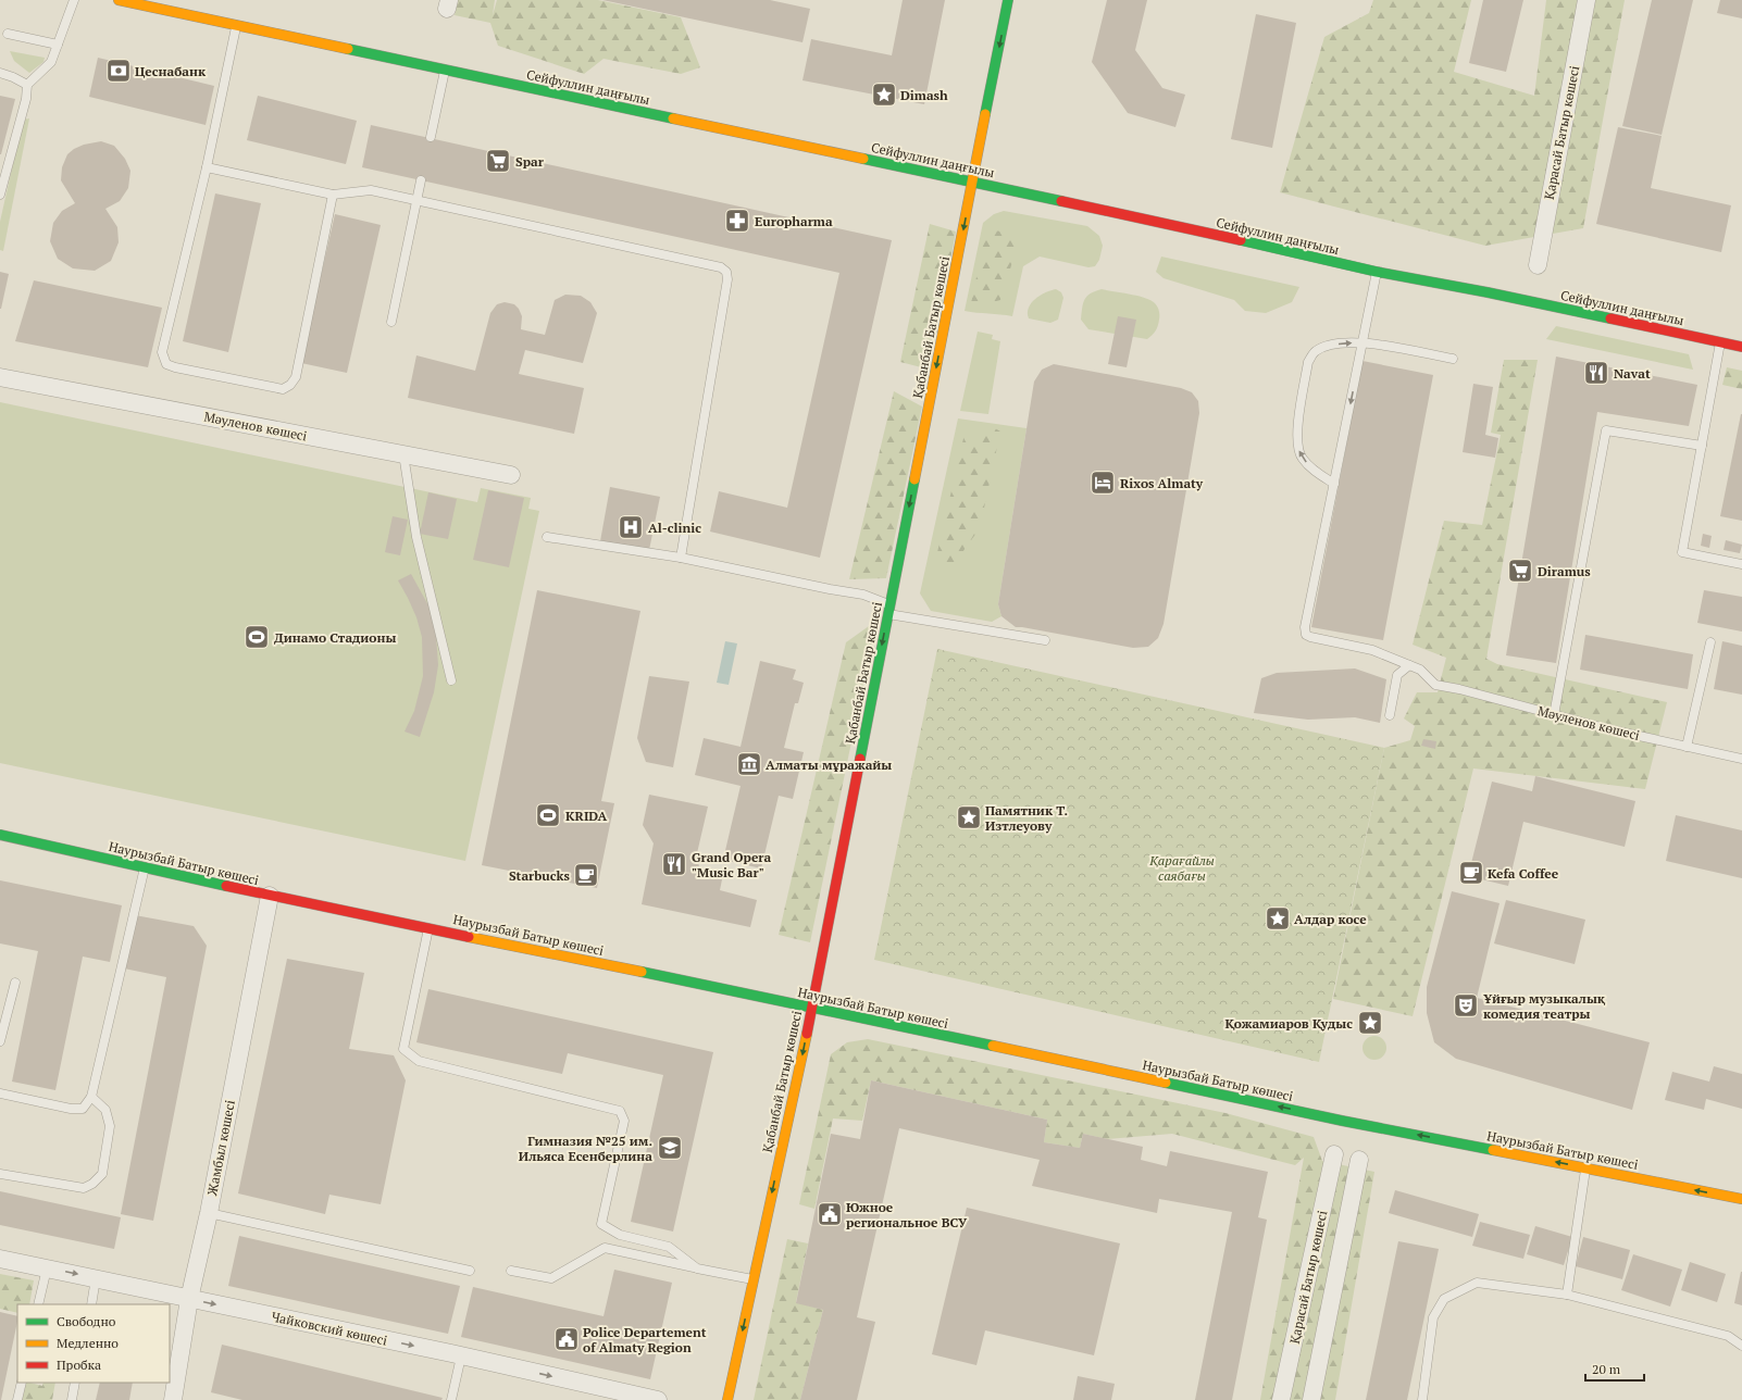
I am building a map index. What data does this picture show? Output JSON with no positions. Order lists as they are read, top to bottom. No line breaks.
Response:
{"streets":{"main road":["Сейфуллин даңғылы","Қабанбай Батыр көшесі","Наурызбай Батыр көшесі"],"street":["Қарасай Батыр көшесі","Мәуленов көшесі","Жамбыл көшесі","Чайковский көшесі"]},"crossings":[["Сейфуллин даңғылы","Қабанбай Батыр көшесі"],["Қабанбай Батыр көшесі","Наурызбай Батыр көшесі"],["Наурызбай Батыр көшесі","Жамбыл көшесі"],["Жамбыл көшесі","Чайковский көшесі"]],"one_way":["Қабанбай Батыр көшесі","Наурызбай Батыр көшесі","Чайковский көшесі"],"parks":["Қарағайлы саябағы"],"places":{"bank":["Цеснабанк"],"place":["Dimash","Памятник Т. Изтлеуову","Алдар косе","Қожамиаров Қудыс"],"supermarket":["Spar","Diramus"],"pharmacy":["Europharma"],"restaurant":["Navat","Grand Opera \"Music Bar\""],"hotel":["Rixos Almaty"],"hospital":["Al-clinic"],"sports":["Динамо Стадионы","KRIDA"],"museum":["Алматы мұражайы"],"cafe":["Kefa Coffee","Starbucks"],"theatre":["Ұйғыр музыкалық комедия театры"],"school or university":["Гимназия №25 им. Ильяса Есенберлина"],"public building":["Южное региональное ВСУ","Police Departement of Almaty Region"]},"legend":["Свободно","Медленно","Пробка"],"scale_bar":"20 m"}
